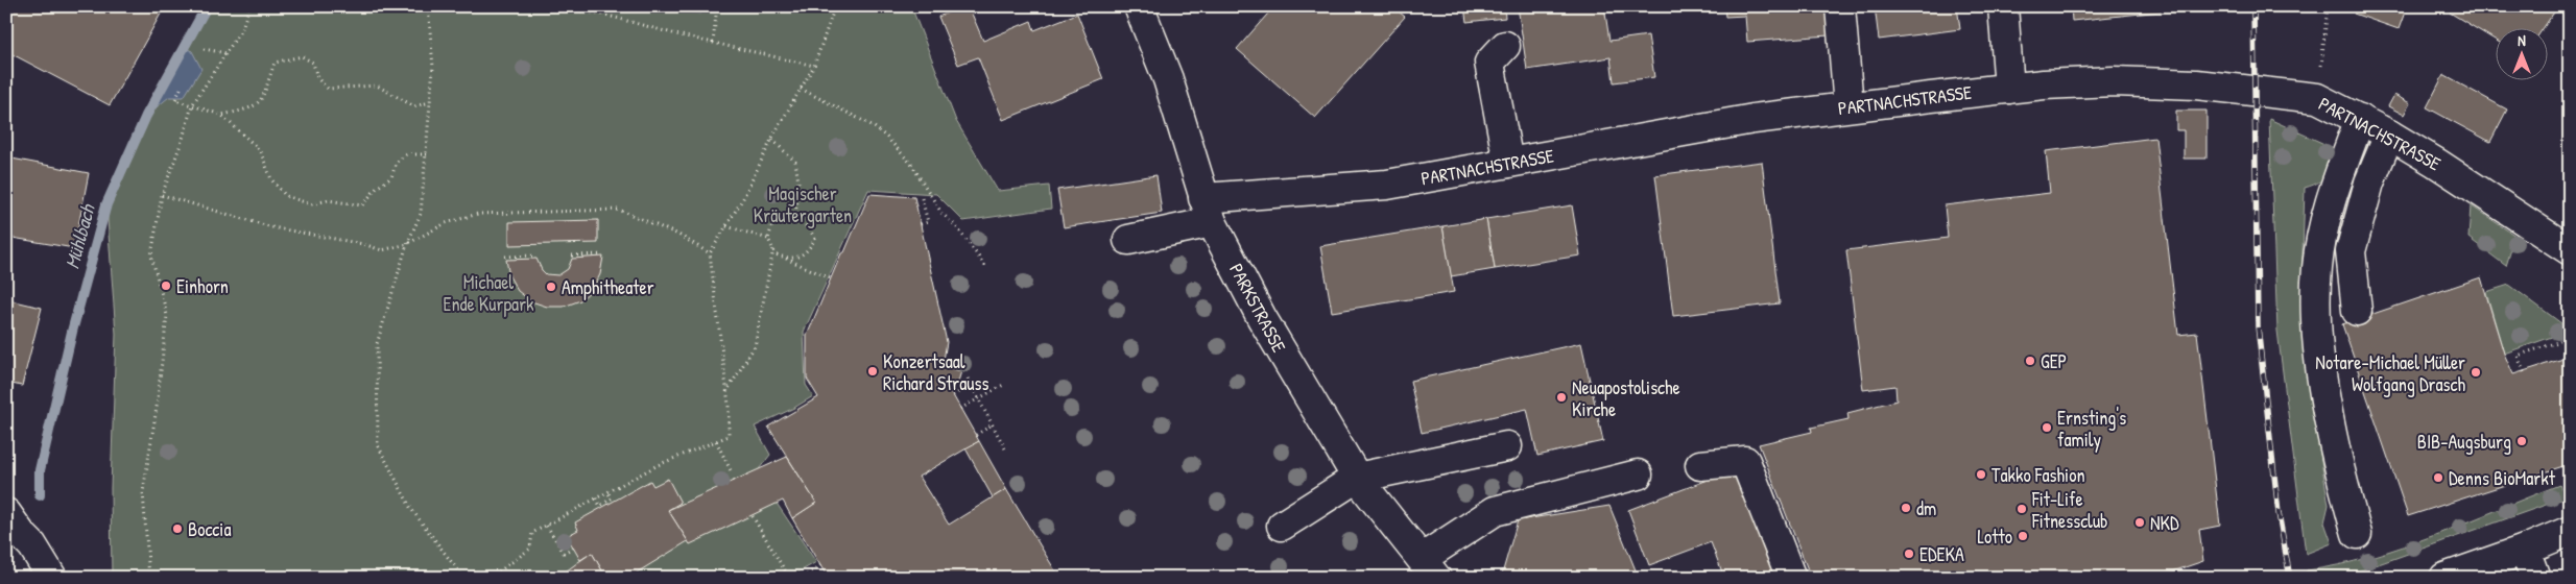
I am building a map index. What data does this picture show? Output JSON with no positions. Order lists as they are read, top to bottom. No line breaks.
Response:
{"streets":{"street":["PARTNACHSTRASSE","PARKSTRASSE"]},"crossings":[["PARTNACHSTRASSE","PARKSTRASSE"]],"water":["Mühlbach"],"parks":["Magischer Kräutergarten","Michael Ende Kurpark"],"places":["Einhorn","Amphitheater","GEP","Konzertsaal Richard Strauss","Notare-Michael Müller Wolfgang Drasch","Neuapostolische Kirche","Ernsting's family","BIB-Augsburg","Takko Fashion","Denns BioMarkt","dm","Fit-Life Fitnessclub","NKD","Boccia","Lotto","EDEKA"],"north":"top"}
